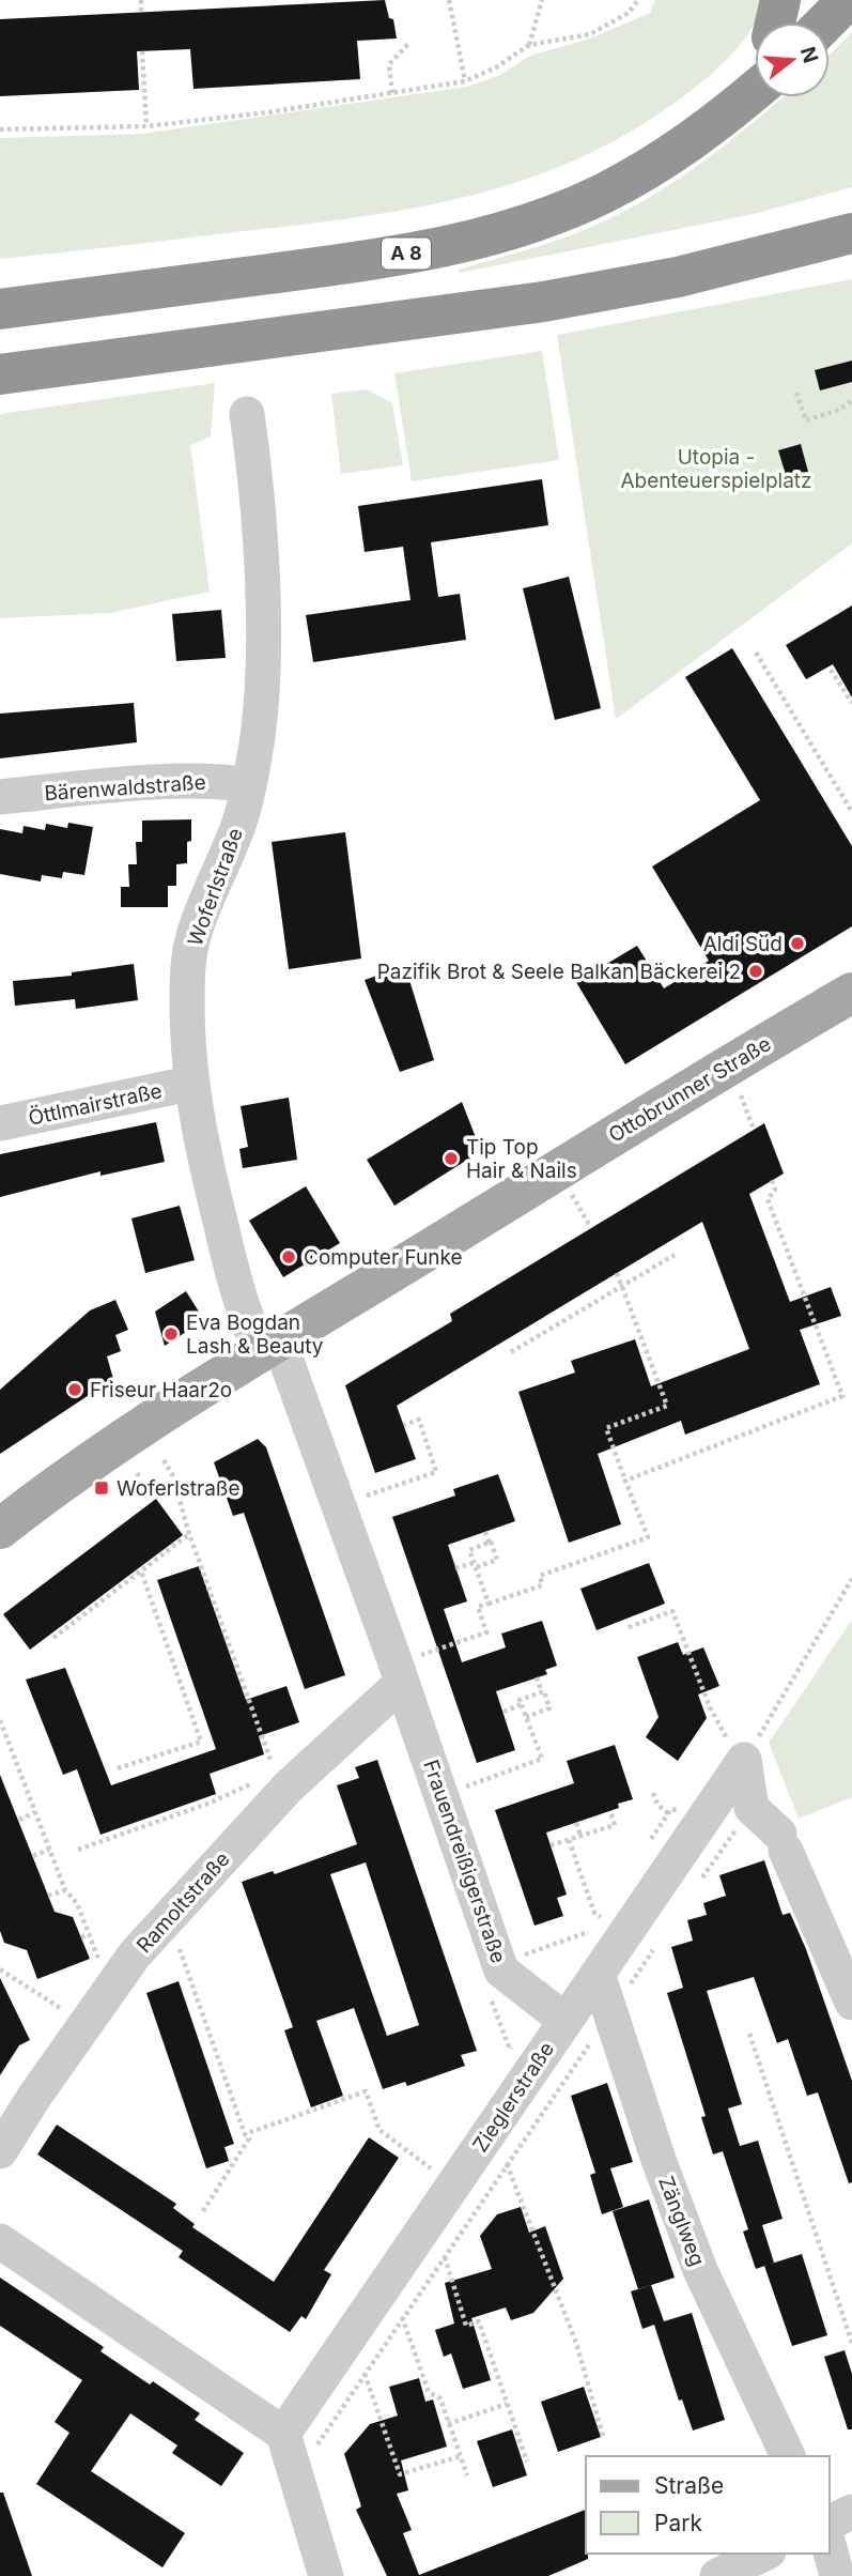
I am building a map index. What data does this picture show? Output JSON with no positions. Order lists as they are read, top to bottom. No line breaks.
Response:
{"streets":{"highway":["A 8"],"main road":["Ottobrunner Straße"],"street":["Bärenwaldstraße","Woferlstraße","Öttlmairstraße","Frauendreißigerstraße","Ramoltstraße","Zieglerstraße","Zänglweg"]},"crossings":[["Bärenwaldstraße","Woferlstraße"],["Woferlstraße","Ottobrunner Straße"],["Woferlstraße","Öttlmairstraße"],["Woferlstraße","Frauendreißigerstraße"],["Ottobrunner Straße","Frauendreißigerstraße"],["Frauendreißigerstraße","Ramoltstraße"],["Frauendreißigerstraße","Zieglerstraße"],["Zieglerstraße","Zänglweg"]],"parks":["Utopia - Abenteuerspielplatz"],"places":{"other":["Aldi Süd","Pazifik Brot & Seele Balkan Bäckerei 2","Tip Top Hair & Nails","Computer Funke","Eva Bogdan Lash & Beauty","Friseur Haar2o"],"transit":["Woferlstraße"]},"legend":["Straße","Park"],"north":"right"}
